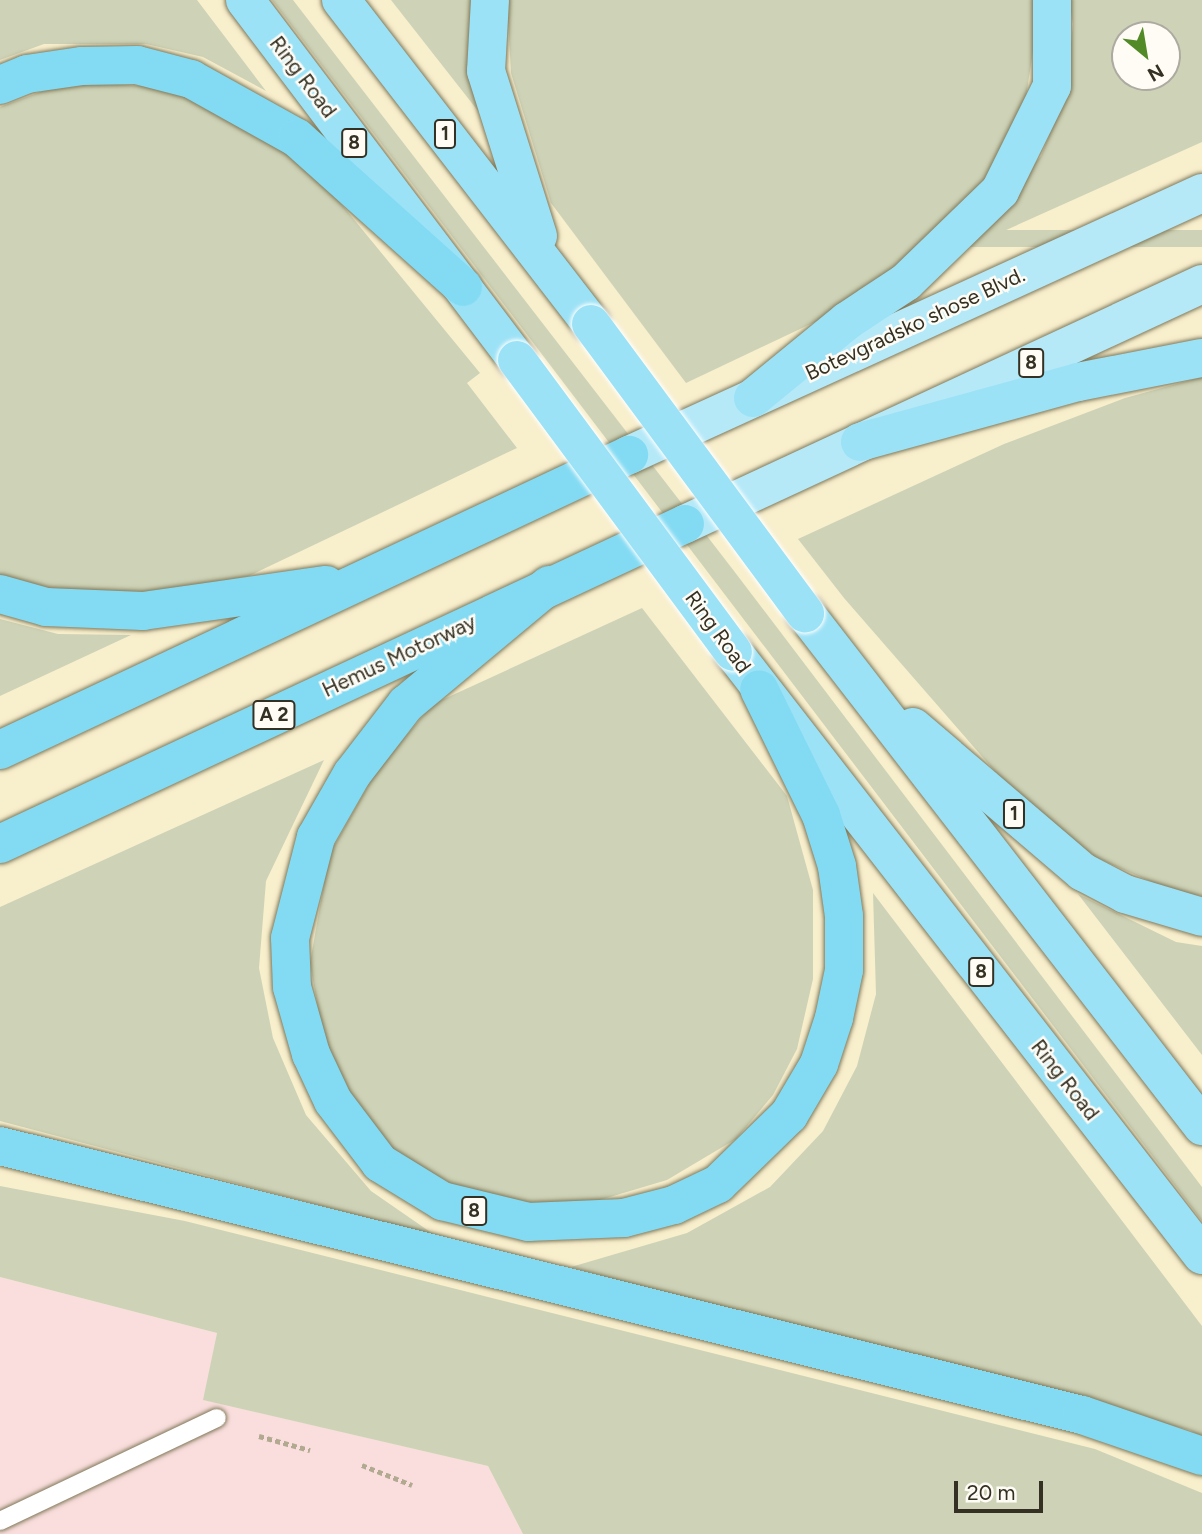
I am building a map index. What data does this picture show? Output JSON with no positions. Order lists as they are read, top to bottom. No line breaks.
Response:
{"streets":{"highway":["Ring Road","1","8","Hemus Motorway","A 2"],"main road":["Botevgradsko shose Blvd."]},"crossings":[["Ring Road","8"],["8","Hemus Motorway"]],"scale_bar":"20 m","north":"bottom right"}
